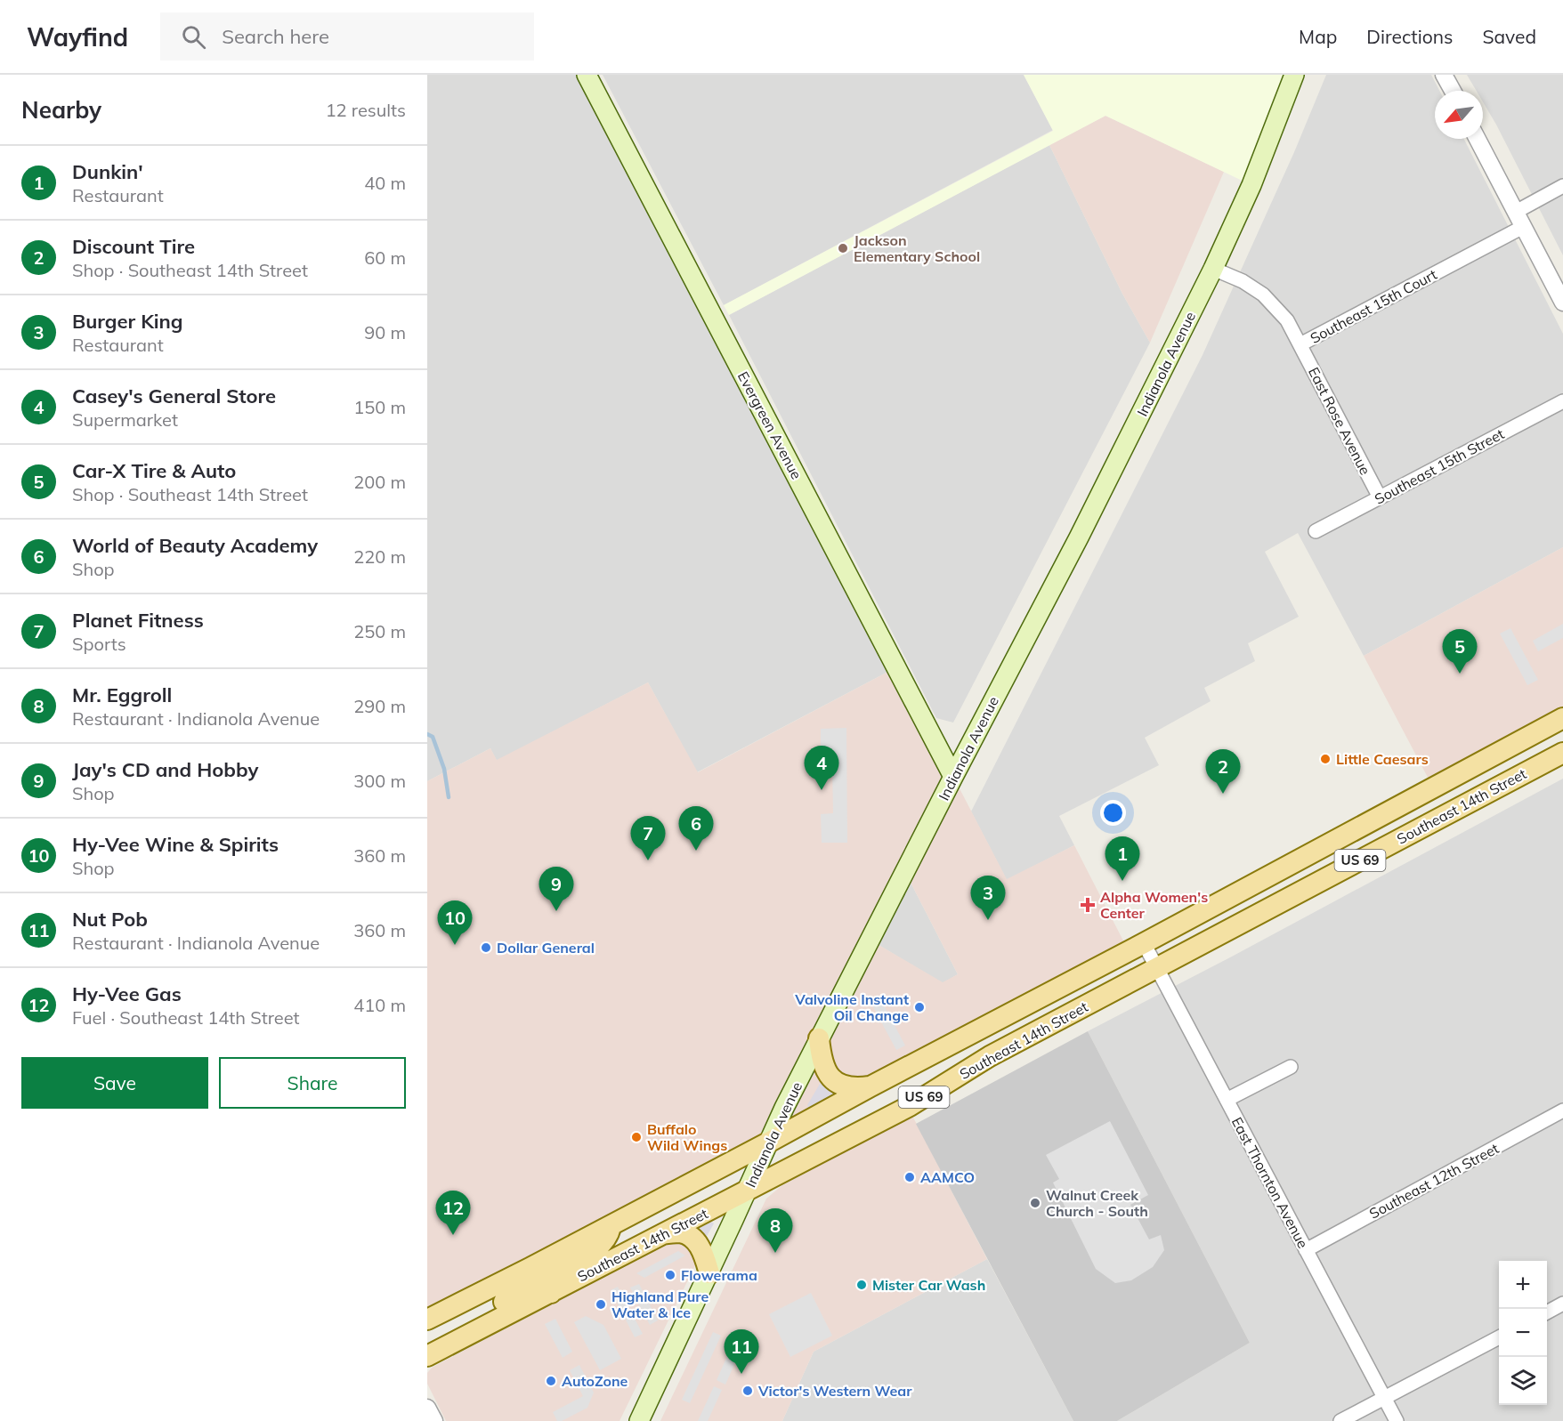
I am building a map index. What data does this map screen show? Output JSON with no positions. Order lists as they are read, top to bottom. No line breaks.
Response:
{"streets":{"main road":["Indianola Avenue","Evergreen Avenue","Southeast 14th Street","US 69"],"street":["Southeast 15th Court","East Rose Avenue","Southeast 15th Street","Southeast 12th Street","East Thornton Avenue"]},"crossings":[["Southeast 15th Court","Indianola Avenue"],["Southeast 15th Court","East Rose Avenue"],["Indianola Avenue","Evergreen Avenue"],["Indianola Avenue","Southeast 14th Street"],["East Rose Avenue","Southeast 15th Street"],["Southeast 14th Street","East Thornton Avenue"],["Southeast 12th Street","East Thornton Avenue"]],"places":{"other":["Jackson Elementary School","Little Caesars","Dollar General","Valvoline Instant Oil Change","Buffalo Wild Wings","AAMCO","Walnut Creek Church - South","Flowerama","Mister Car Wash","Highland Pure Water & Ice","AutoZone","Victor's Western Wear"],"health":["Alpha Women's Center"]},"north":"bottom left","page":{"header":"Wayfind","search":"Search here","nav":["Map","Directions","Saved"],"heading":["Nearby","12 results"],"list":[{"mark":"1","name":"Dunkin'","note":"Restaurant","value":"40 m"},{"mark":"2","name":"Discount Tire","note":"Shop · Southeast 14th Street","value":"60 m"},{"mark":"3","name":"Burger King","note":"Restaurant","value":"90 m"},{"mark":"4","name":"Casey's General Store","note":"Supermarket","value":"150 m"},{"mark":"5","name":"Car-X Tire & Auto","note":"Shop · Southeast 14th Street","value":"200 m"},{"mark":"6","name":"World of Beauty Academy","note":"Shop","value":"220 m"},{"mark":"7","name":"Planet Fitness","note":"Sports","value":"250 m"},{"mark":"8","name":"Mr. Eggroll","note":"Restaurant · Indianola Avenue","value":"290 m"},{"mark":"9","name":"Jay's CD and Hobby","note":"Shop","value":"300 m"},{"mark":"10","name":"Hy-Vee Wine & Spirits","note":"Shop","value":"360 m"},{"mark":"11","name":"Nut Pob","note":"Restaurant · Indianola Avenue","value":"360 m"},{"mark":"12","name":"Hy-Vee Gas","note":"Fuel · Southeast 14th Street","value":"410 m"}],"pins":["5","4","2","6","7","1","9","3","10","12","8","11"],"buttons":["Save","Share"],"map_buttons":["+","−"]}}
